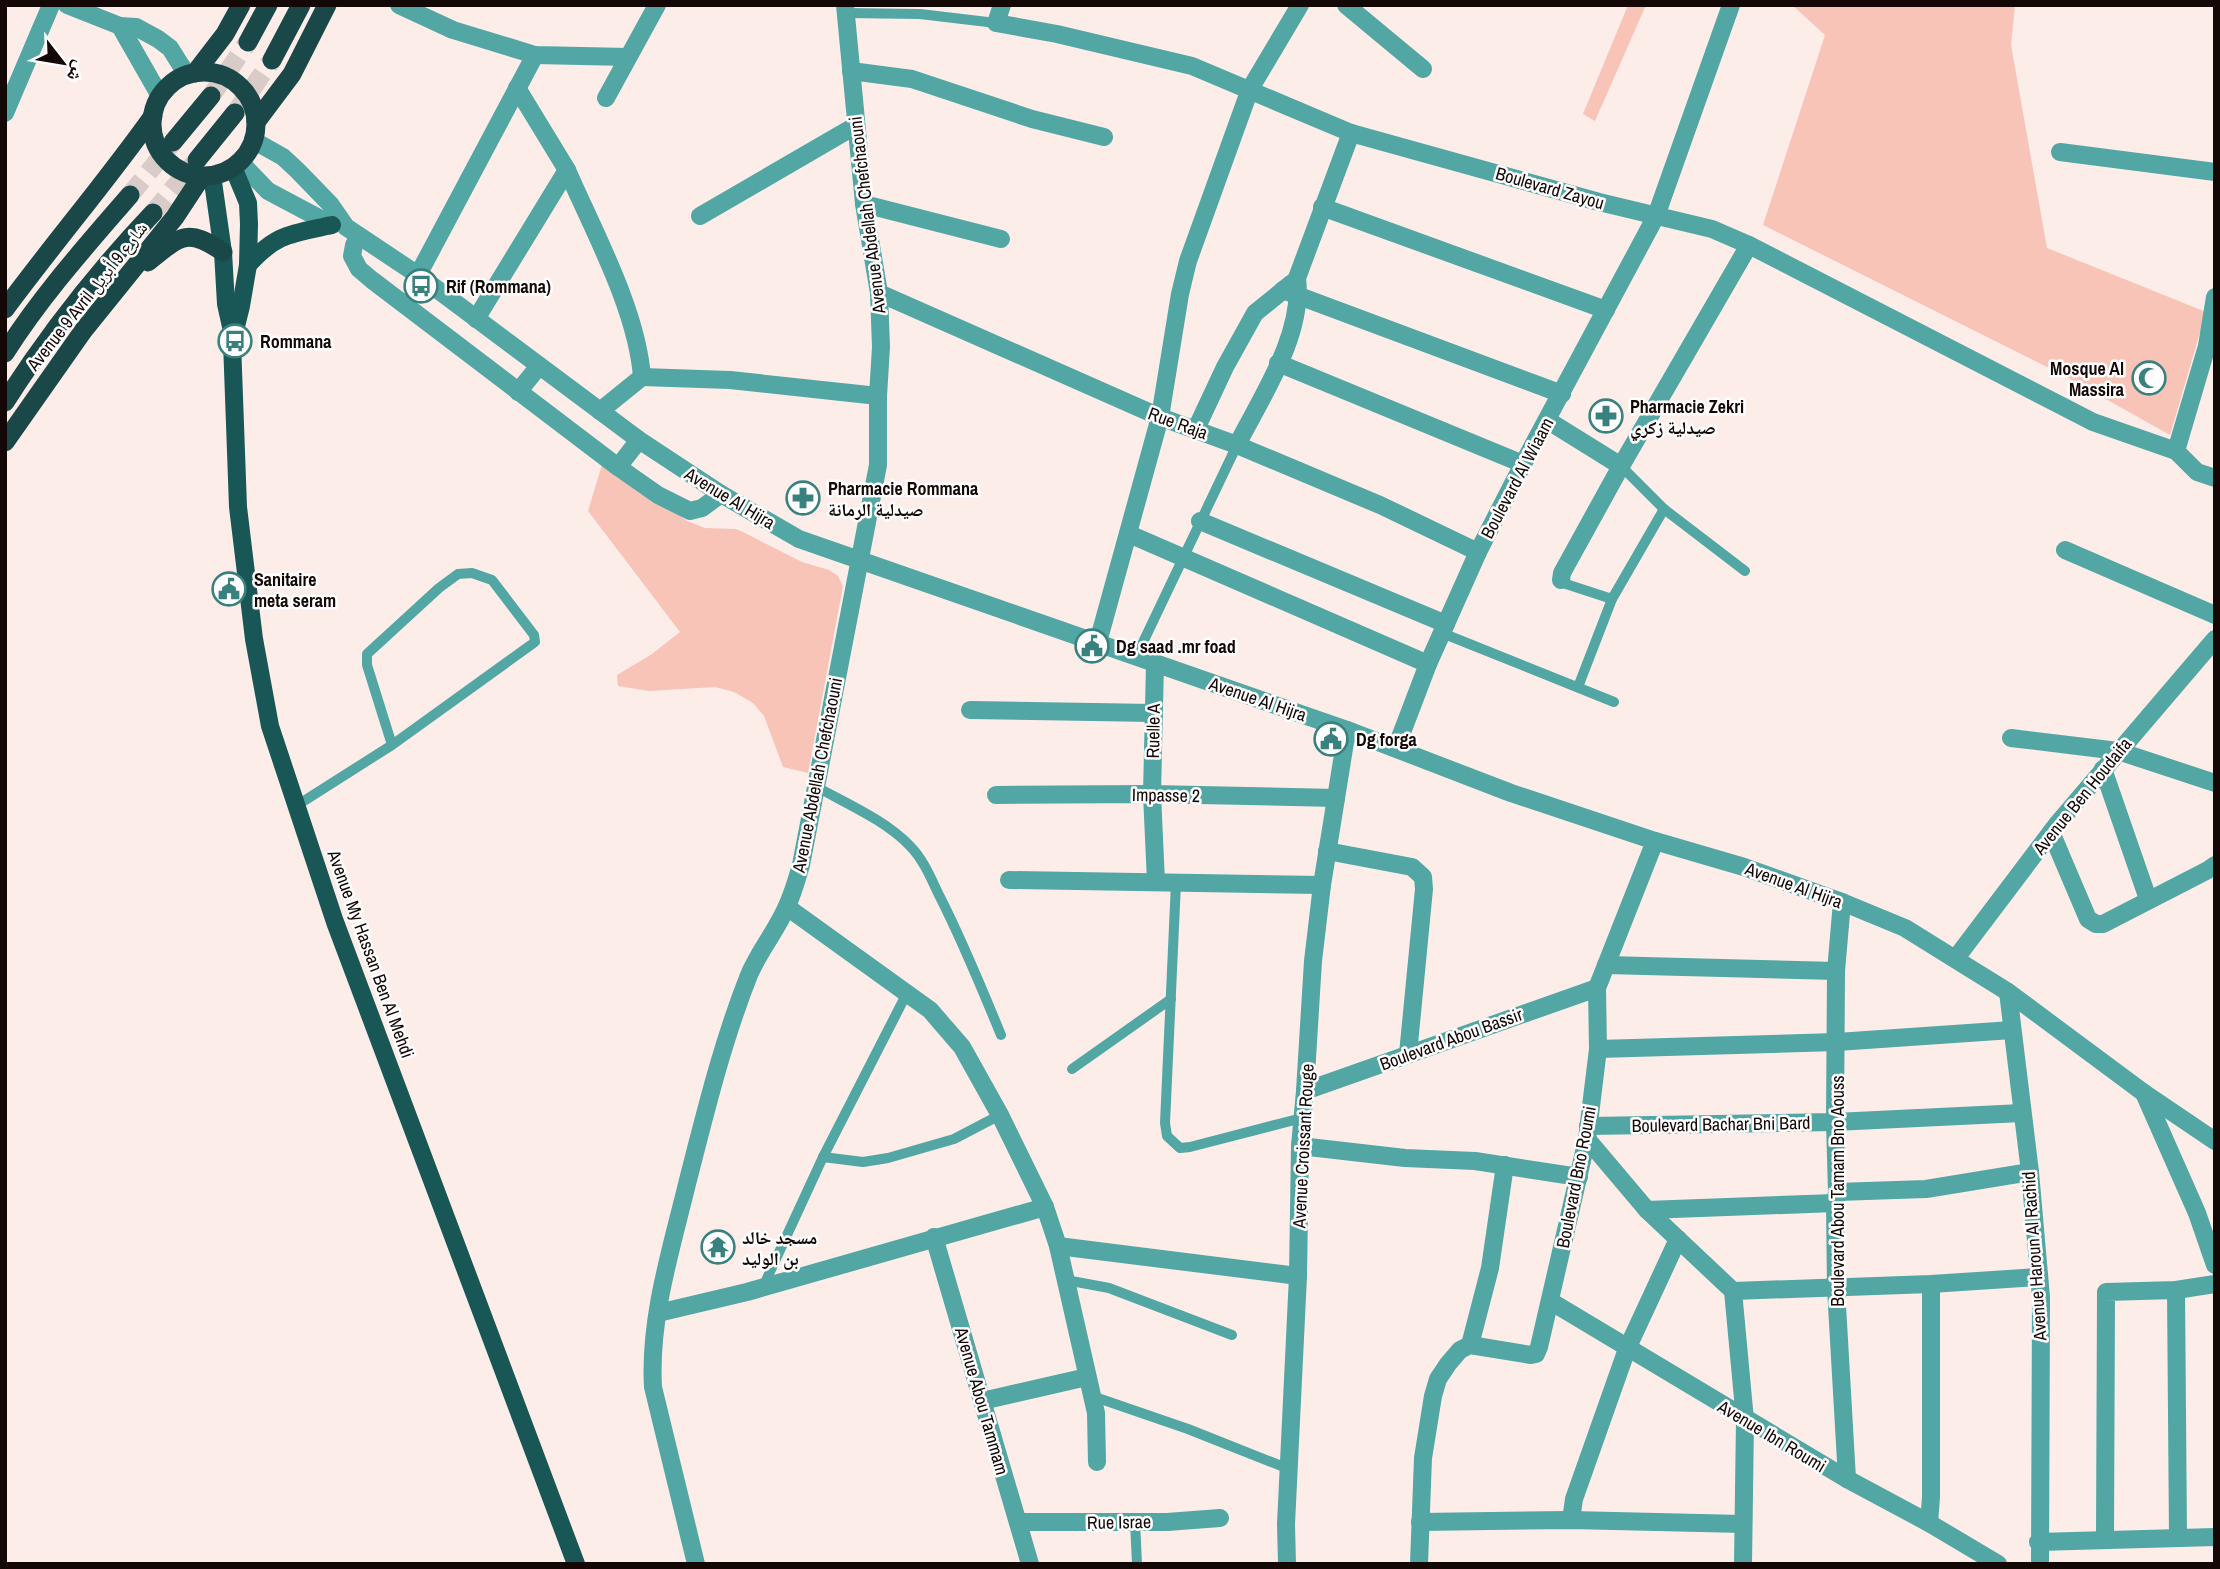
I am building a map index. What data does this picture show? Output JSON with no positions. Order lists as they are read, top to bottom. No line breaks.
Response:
{"streets":{"highway":["Avenue 9 Avril شارع 9 أبريل"],"main road":["Avenue My Hassan Ben Al Mehdi"],"street":["Boulevard Zayou","Avenue Abdellah Chefchaouni","Rue Raja","Boulevard Al Wiaam","Avenue Al Hijra","Ruelle A","Impasse 2","Avenue Ben Houdaifa","Boulevard Abou Bassir","Boulevard Bachar Bni Bard","Avenue Croissant Rouge","Boulevard Bno Roumi","Boulevard Abou Tamam Bno Aouss","Avenue Haroun Al Rachid","Avenue Abou Tammam","Avenue Ibn Roumi","Rue Israe"]},"crossings":[["Boulevard Zayou","Avenue Abdellah Chefchaouni"],["Boulevard Zayou","Boulevard Al Wiaam"],["Avenue Abdellah Chefchaouni","Rue Raja"],["Avenue Abdellah Chefchaouni","Avenue Al Hijra"],["Avenue 9 Avril شارع 9 أبريل","Avenue Al Hijra"],["Rue Raja","Boulevard Al Wiaam"],["Boulevard Al Wiaam","Avenue Al Hijra"],["Avenue Al Hijra","Ruelle A"],["Avenue Al Hijra","Avenue Ben Houdaifa"],["Avenue Al Hijra","Avenue Croissant Rouge"],["Avenue Al Hijra","Boulevard Bno Roumi"],["Avenue Al Hijra","Boulevard Abou Tamam Bno Aouss"],["Avenue Al Hijra","Avenue Haroun Al Rachid"],["Ruelle A","Impasse 2"],["Impasse 2","Avenue Croissant Rouge"],["Boulevard Abou Bassir","Avenue Croissant Rouge"],["Boulevard Abou Bassir","Boulevard Bno Roumi"],["Boulevard Bachar Bni Bard","Boulevard Bno Roumi"],["Boulevard Bachar Bni Bard","Boulevard Abou Tamam Bno Aouss"],["Boulevard Bachar Bni Bard","Avenue Haroun Al Rachid"],["Boulevard Bno Roumi","Avenue Ibn Roumi"],["Boulevard Abou Tamam Bno Aouss","Avenue Ibn Roumi"],["Avenue Abou Tammam","Rue Israe"]],"places":{"bus stop":["Rif (Rommana)","Rommana"],"mosque":["Mosque Al Massira"],"pharmacy":["Pharmacie Zekri صيدلية زكري","Pharmacie Rommana صيدلية الرمانة"],"public building":["Sanitaire meta seram","Dg saad .mr foad","Dg forga"],"temple":["مسجد خالد بن الوليد"]},"north":"bottom right"}
